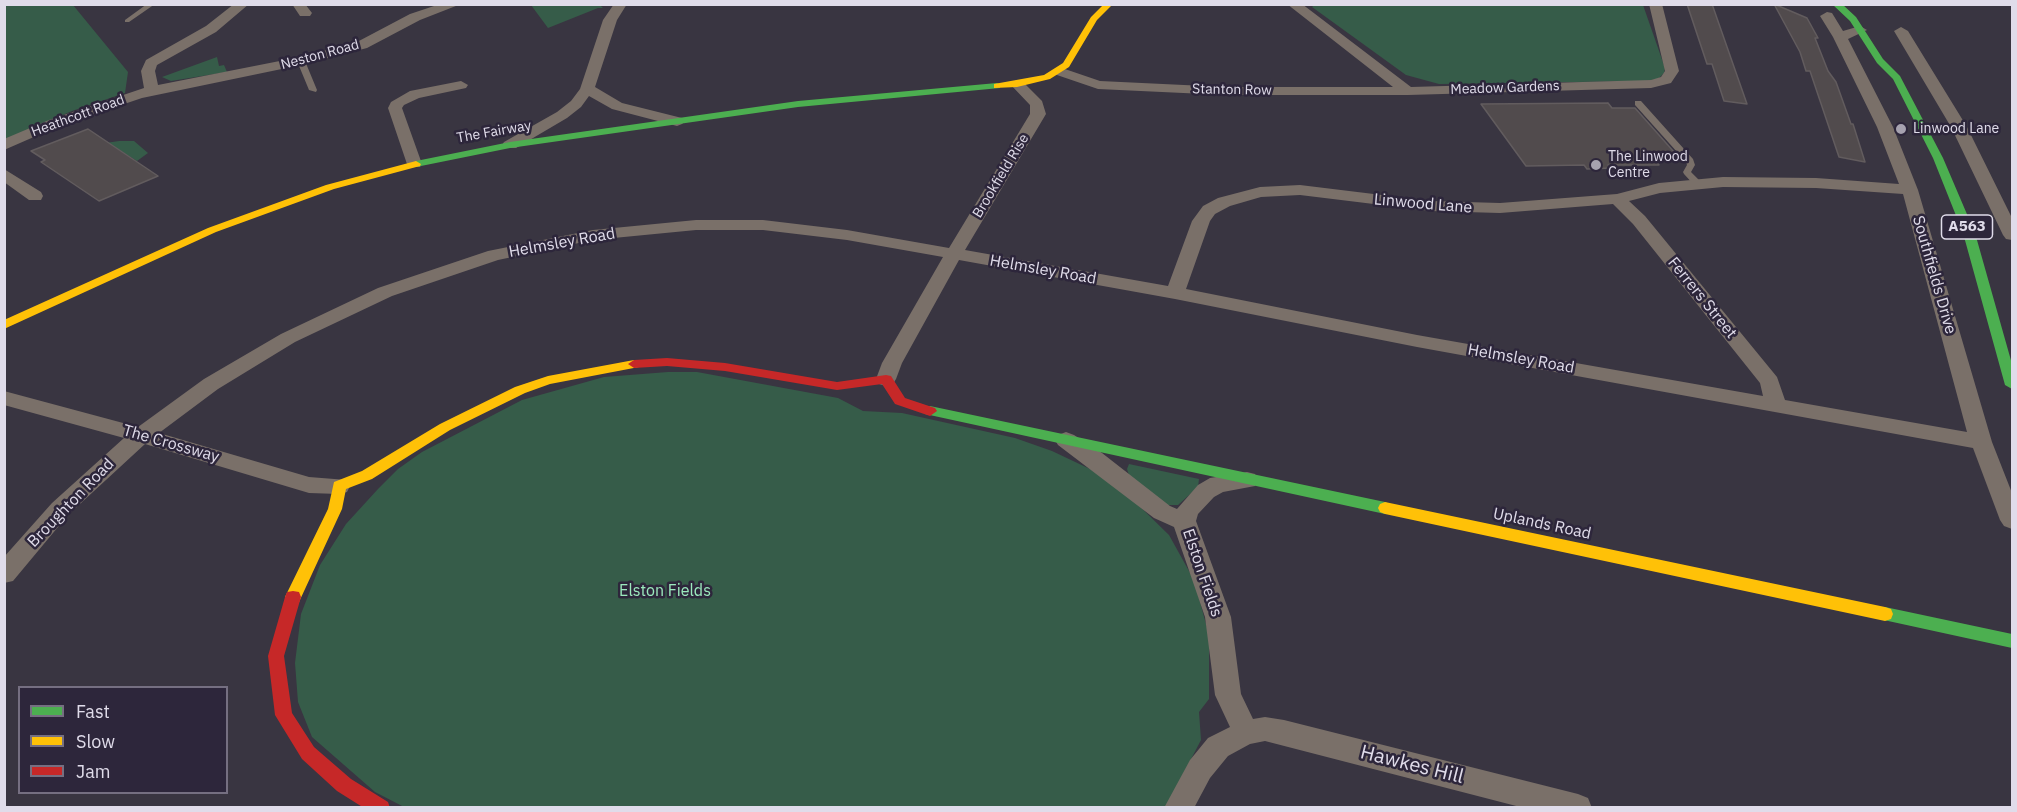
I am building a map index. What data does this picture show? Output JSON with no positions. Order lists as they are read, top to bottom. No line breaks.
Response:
{"streets":{"main road":["The Fairway","A563","Uplands Road","Elston Fields"],"street":["Neston Road","Meadow Gardens","Stanton Row","Heathcott Road","Brookfield Rise","Linwood Lane","Helmsley Road","Southfields Drive","Ferrers Street","The Crossway","Broughton Road","Hawkes Hill"]},"crossings":[["Neston Road","Heathcott Road"],["Meadow Gardens","Stanton Row"],["The Fairway","Brookfield Rise"],["Brookfield Rise","Helmsley Road"],["Brookfield Rise","Elston Fields"],["Linwood Lane","Helmsley Road"],["Linwood Lane","Southfields Drive"],["Linwood Lane","Ferrers Street"],["Helmsley Road","Southfields Drive"],["Helmsley Road","Ferrers Street"],["Helmsley Road","The Crossway"],["Helmsley Road","Broughton Road"],["The Crossway","Broughton Road"],["Uplands Road","Elston Fields"],["Elston Fields","Hawkes Hill"]],"parks":["Elston Fields"],"places":["Linwood Lane","The Linwood Centre"],"legend":["Fast","Slow","Jam"]}
